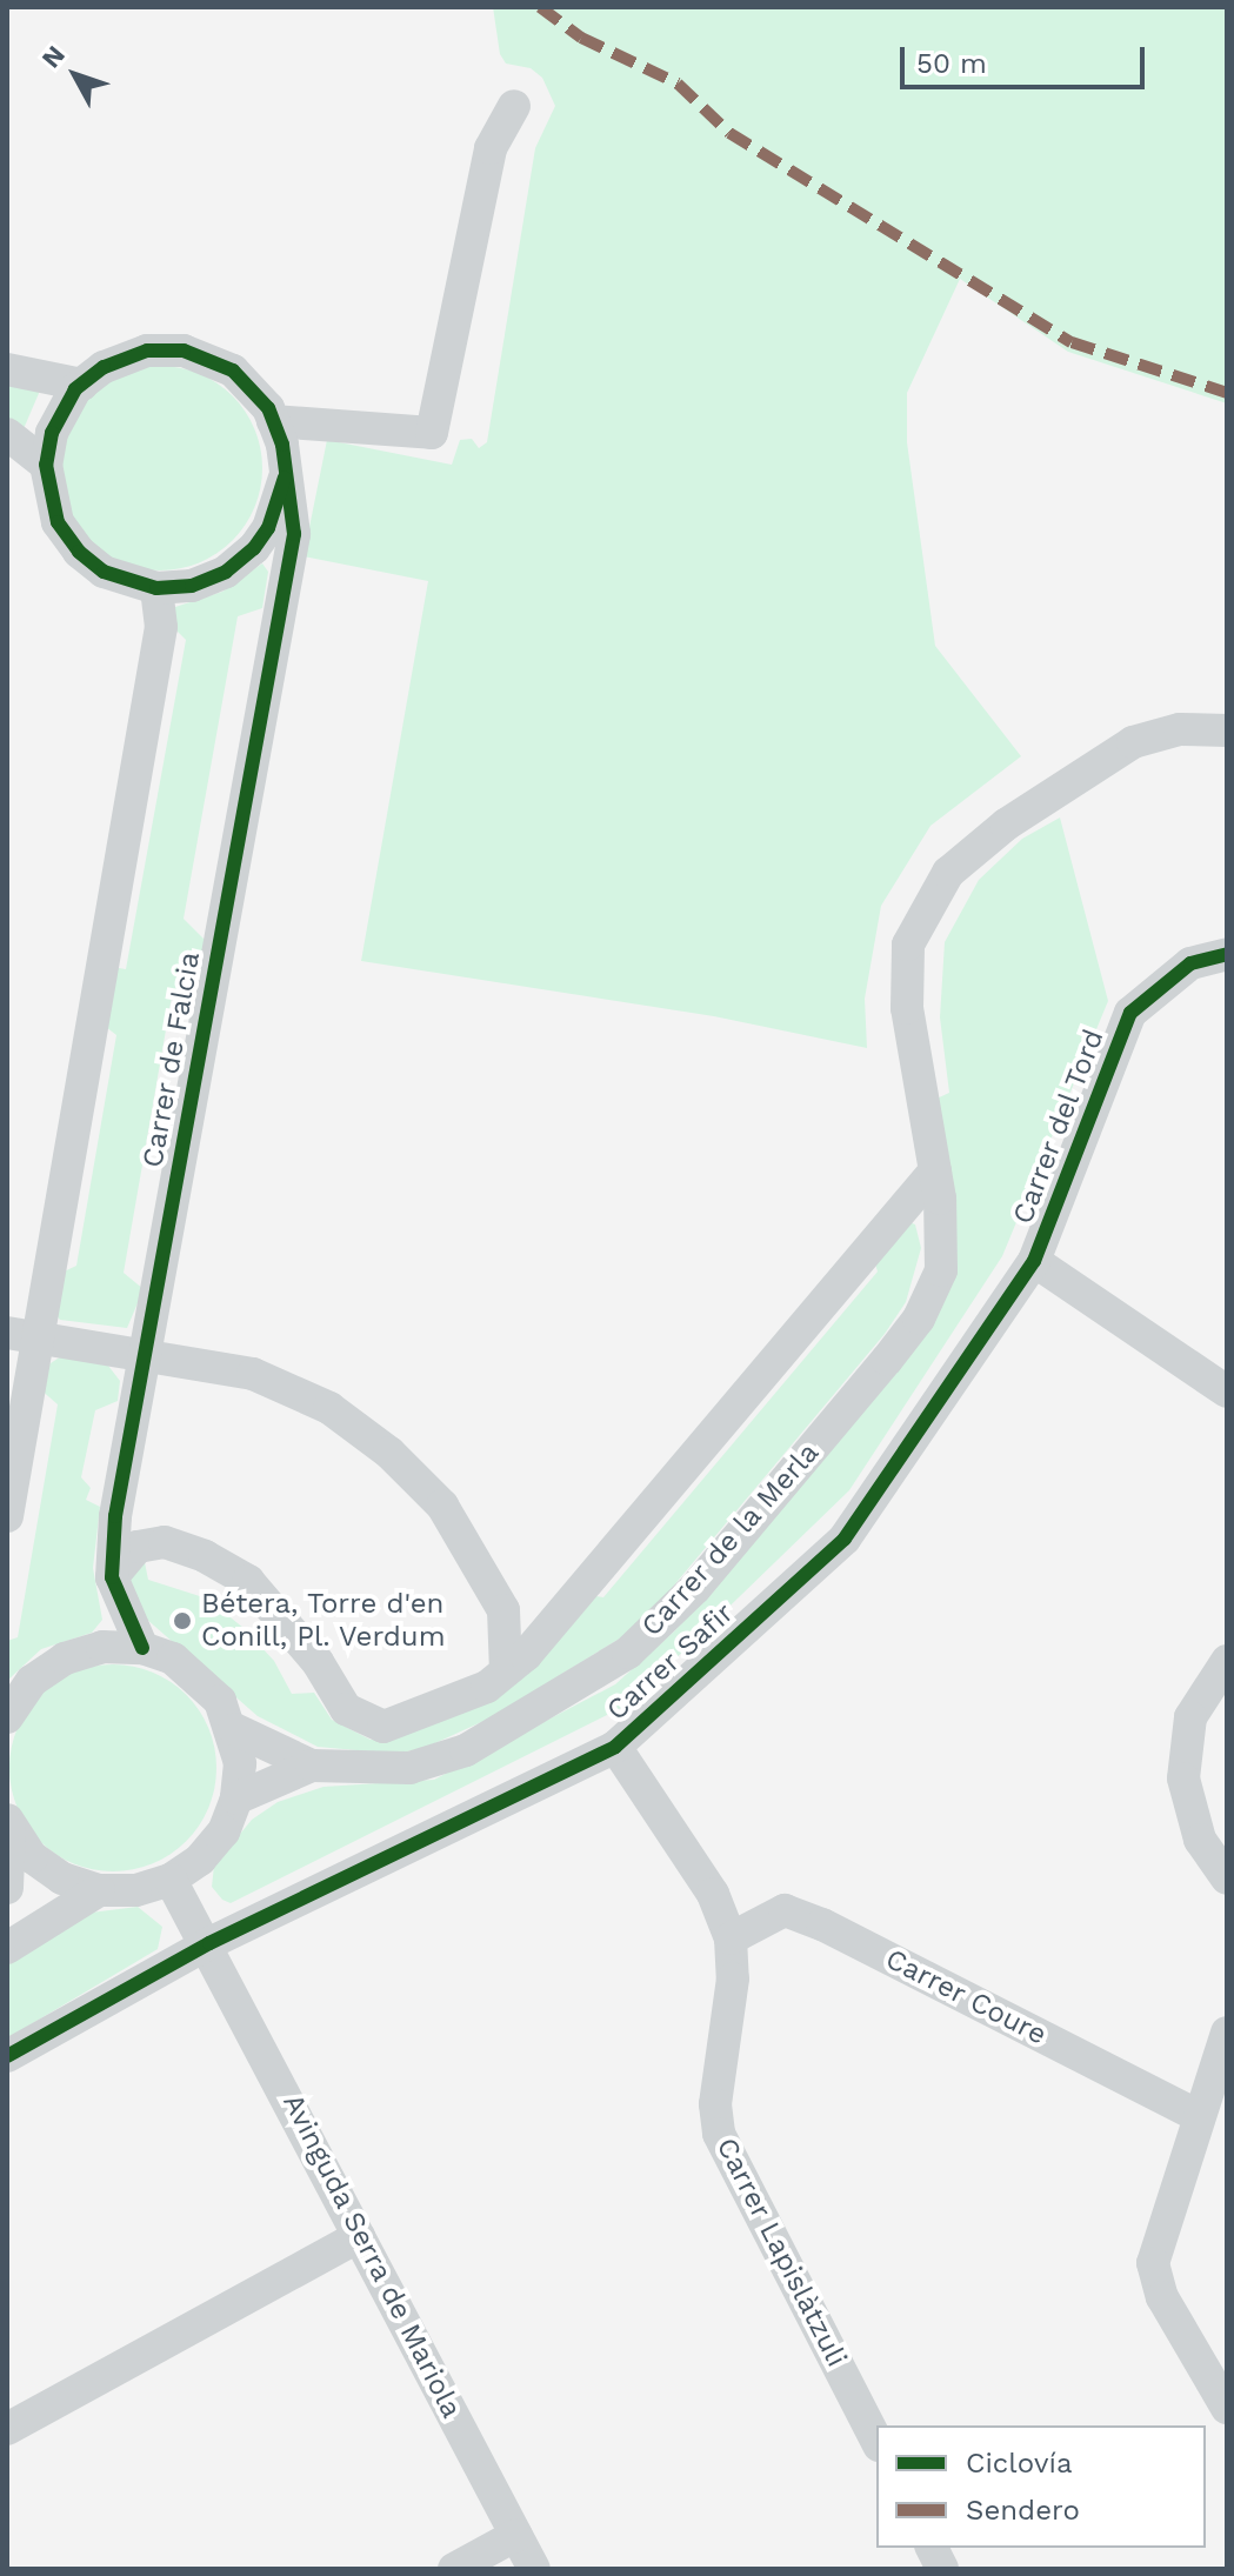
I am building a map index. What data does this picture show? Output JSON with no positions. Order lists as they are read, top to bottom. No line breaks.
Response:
{"streets":{"street":["Carrer de Falcia","Carrer del Tord","Carrer de la Merla","Carrer Safir","Carrer Coure","Carrer Lapislàtzuli","Avinguda Serra de Mariola"]},"crossings":[["Carrer del Tord","Carrer Safir"],["Carrer Safir","Carrer Lapislàtzuli"],["Carrer Safir","Avinguda Serra de Mariola"],["Carrer Coure","Carrer Lapislàtzuli"]],"places":["Bétera, Torre d'en Conill, Pl. Verdum"],"legend":["Ciclovía","Sendero"],"scale_bar":"50 m","north":"top left"}
